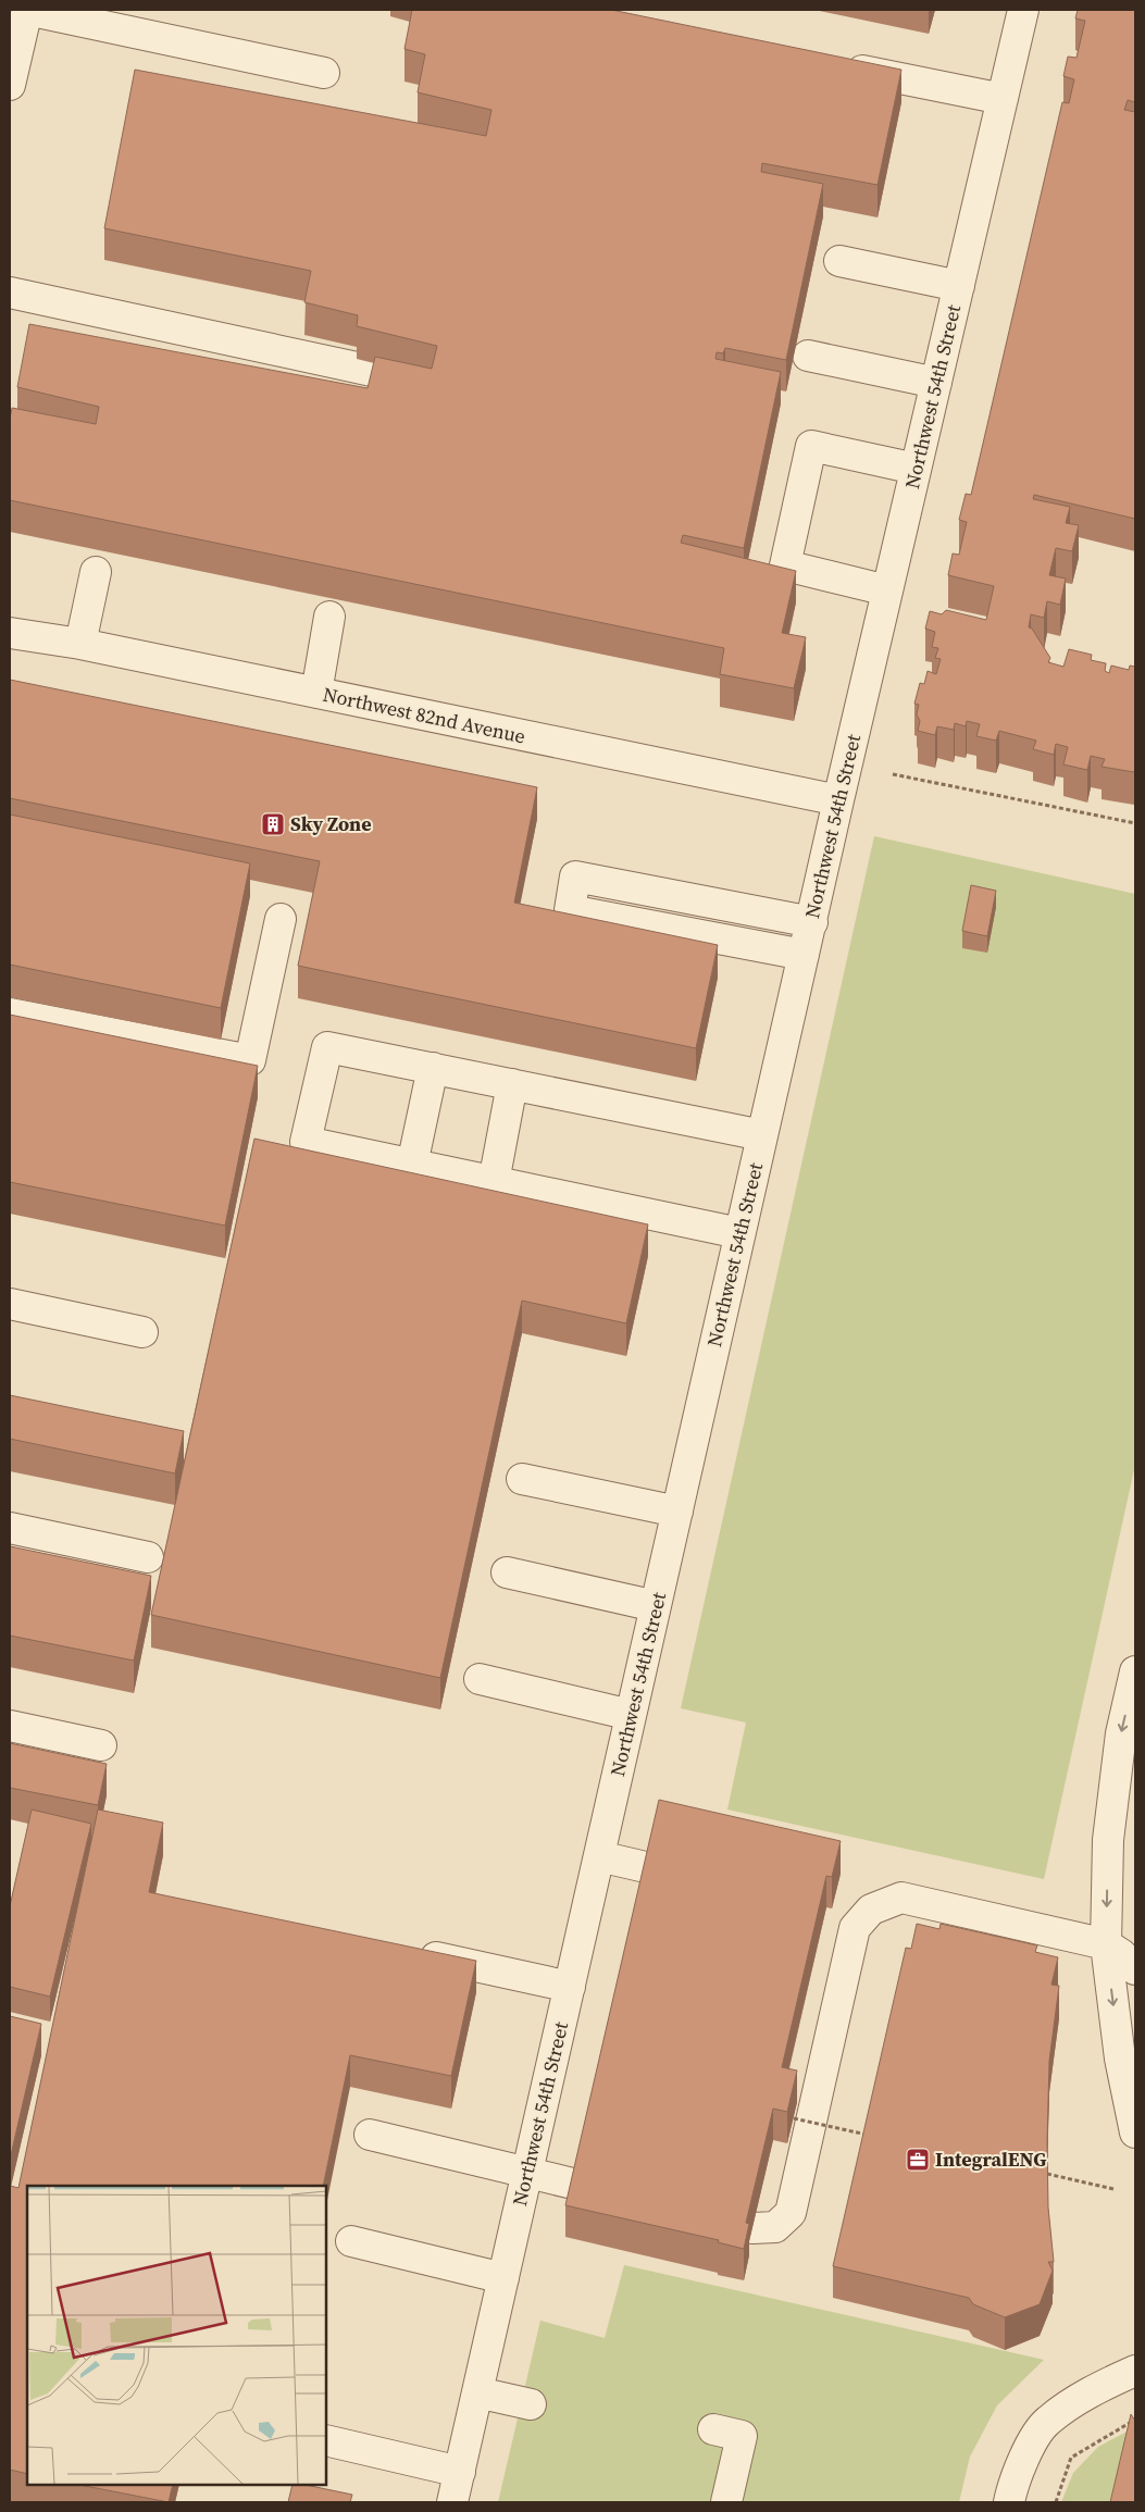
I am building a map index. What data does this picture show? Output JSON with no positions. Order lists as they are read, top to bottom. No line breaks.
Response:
{"streets":{"street":["Northwest 54th Street","Northwest 82nd Avenue"]},"crossings":[["Northwest 54th Street","Northwest 82nd Avenue"]],"places":{"building":["Sky Zone"],"office":["IntegralENG"]}}
